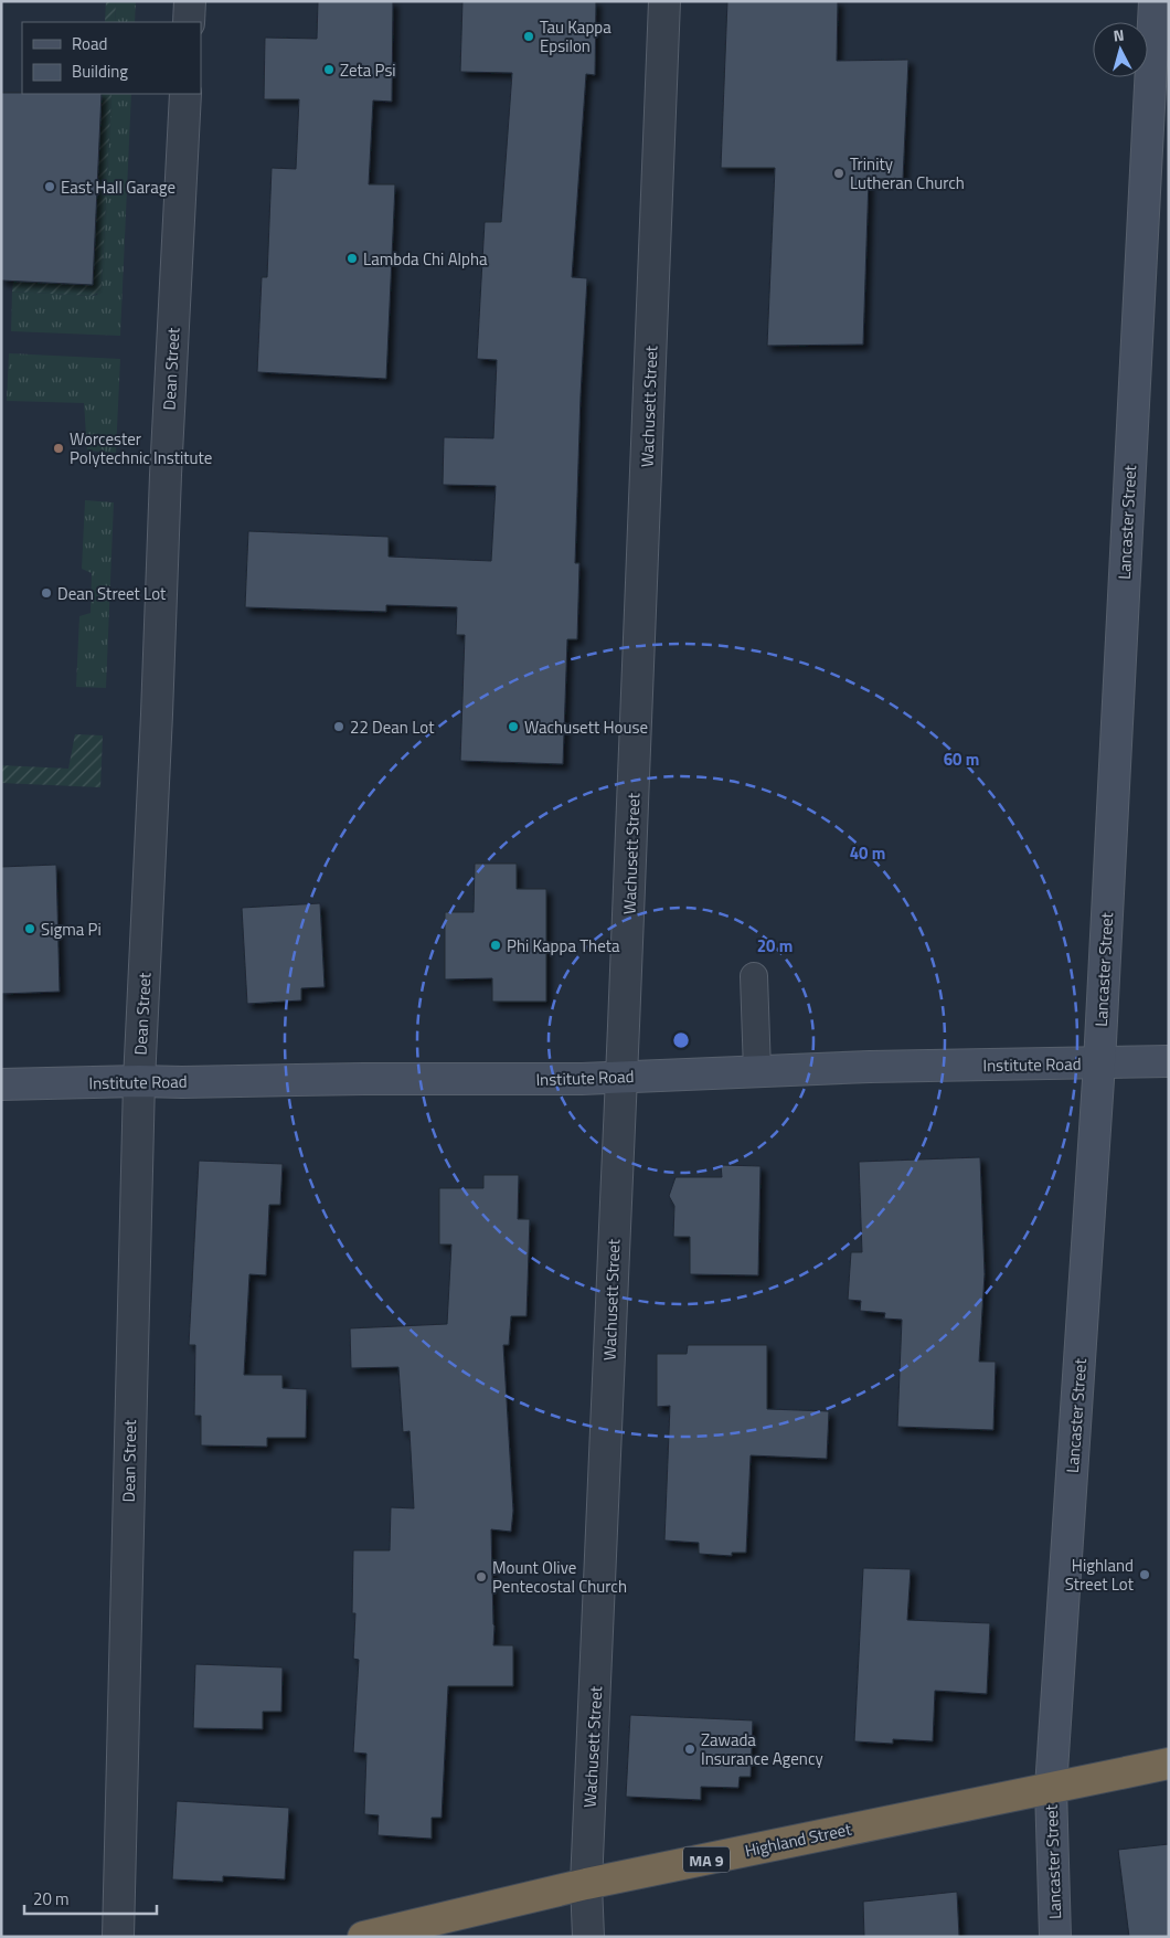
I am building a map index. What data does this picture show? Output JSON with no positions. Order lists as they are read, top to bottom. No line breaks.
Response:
{"streets":{"highway":["Highland Street","MA 9"],"main road":["Lancaster Street","Institute Road"],"street":["Dean Street","Wachusett Street"]},"crossings":[["Dean Street","Institute Road"],["Wachusett Street","Institute Road"],["Wachusett Street","Highland Street"],["Lancaster Street","Institute Road"],["Lancaster Street","Highland Street"]],"places":["Tau Kappa Epsilon","Zeta Psi","Trinity Lutheran Church","East Hall Garage","Lambda Chi Alpha","Worcester Polytechnic Institute","Dean Street Lot","22 Dean Lot","Wachusett House","Sigma Pi","Phi Kappa Theta","Highland Street Lot","Mount Olive Pentecostal Church","Zawada Insurance Agency"],"legend":["Road","Building"],"scale_bar":"20 m","north":"top","rings":["60 m","40 m","20 m"]}
